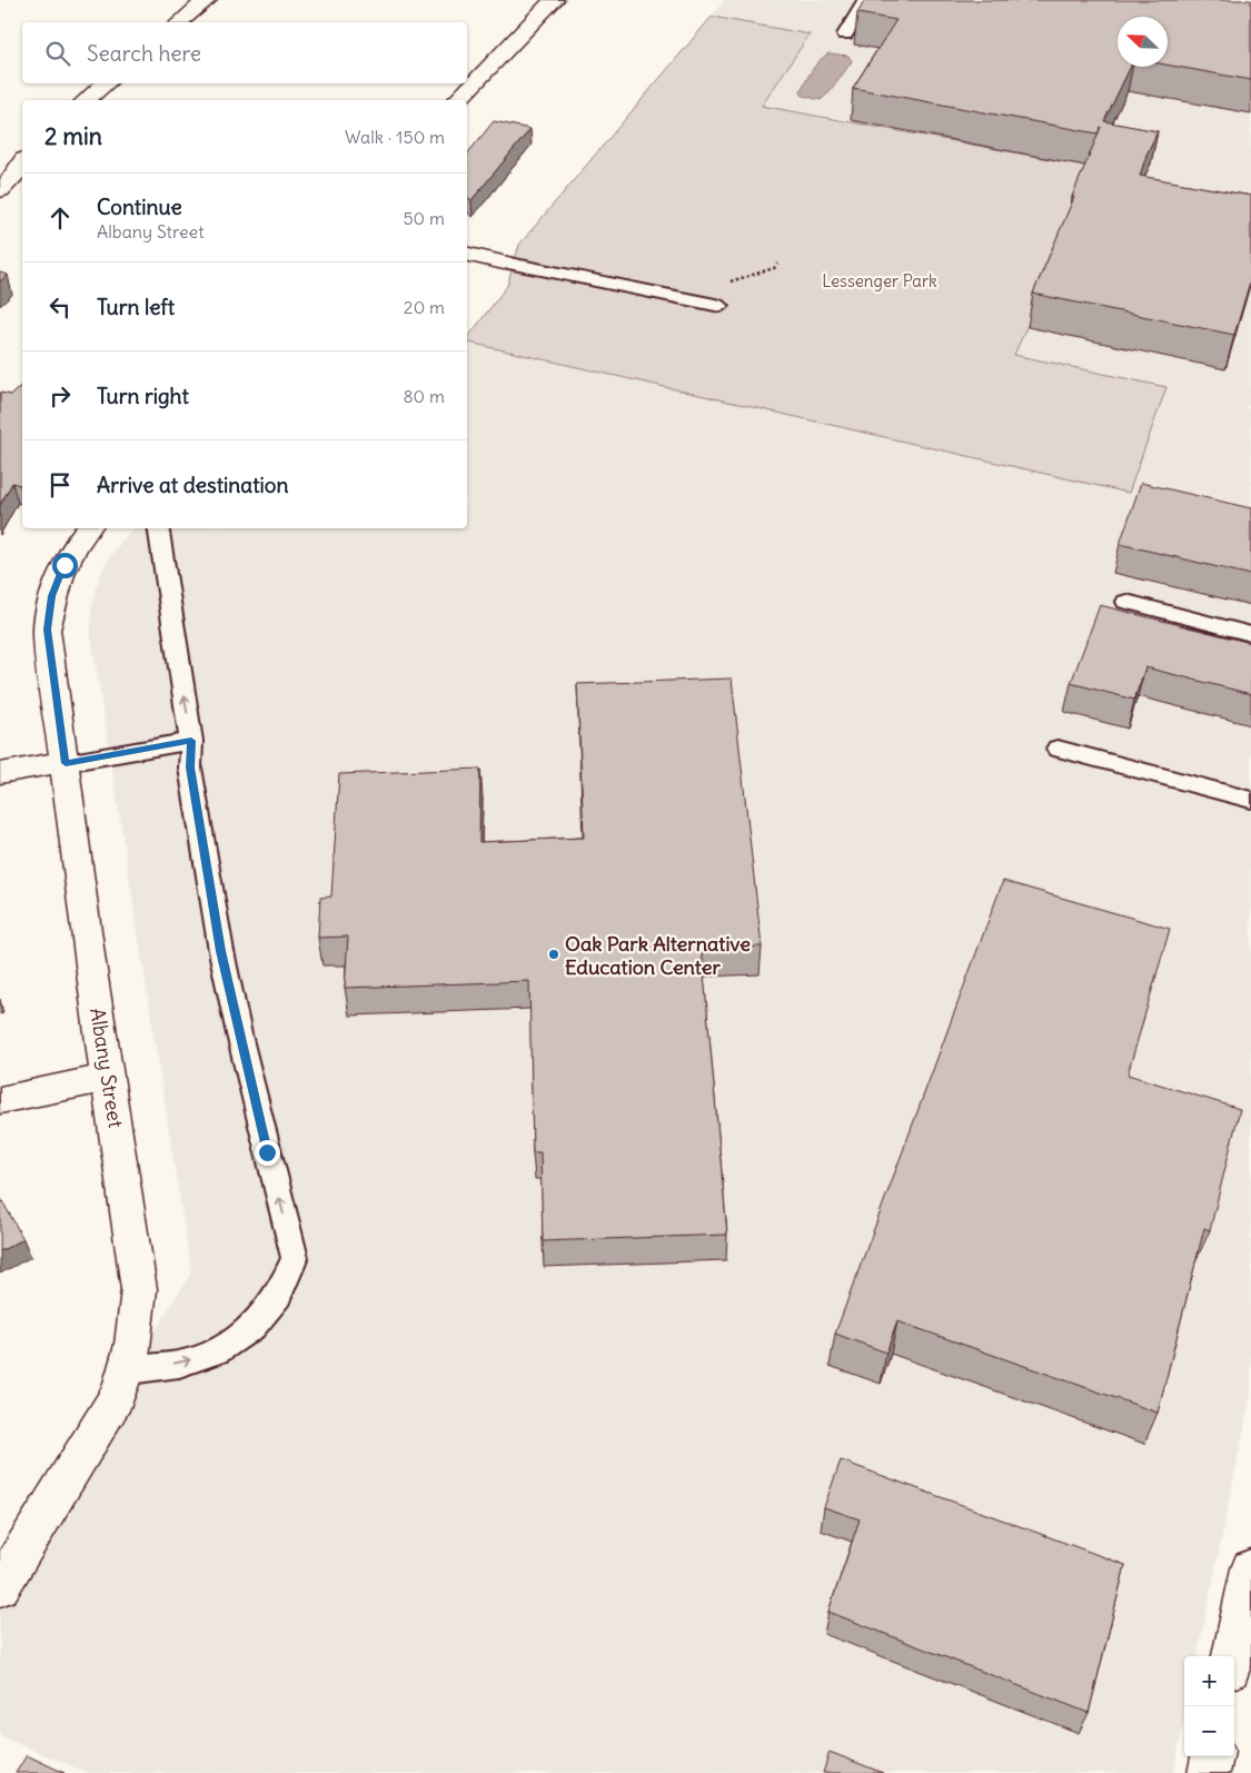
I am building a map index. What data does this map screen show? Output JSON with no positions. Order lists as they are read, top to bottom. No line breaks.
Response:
{"streets":{"street":["Albany Street"]},"parks":["Lessenger Park"],"places":["Oak Park Alternative Education Center"],"north":"top left","page":{"search":"Search here","heading":["2 min","Walk · 150 m"],"list":[["Continue","Albany Street","50 m"],["Turn left","20 m"],["Turn right","80 m"],"Arrive at destination"],"map_buttons":["+","−"]}}
